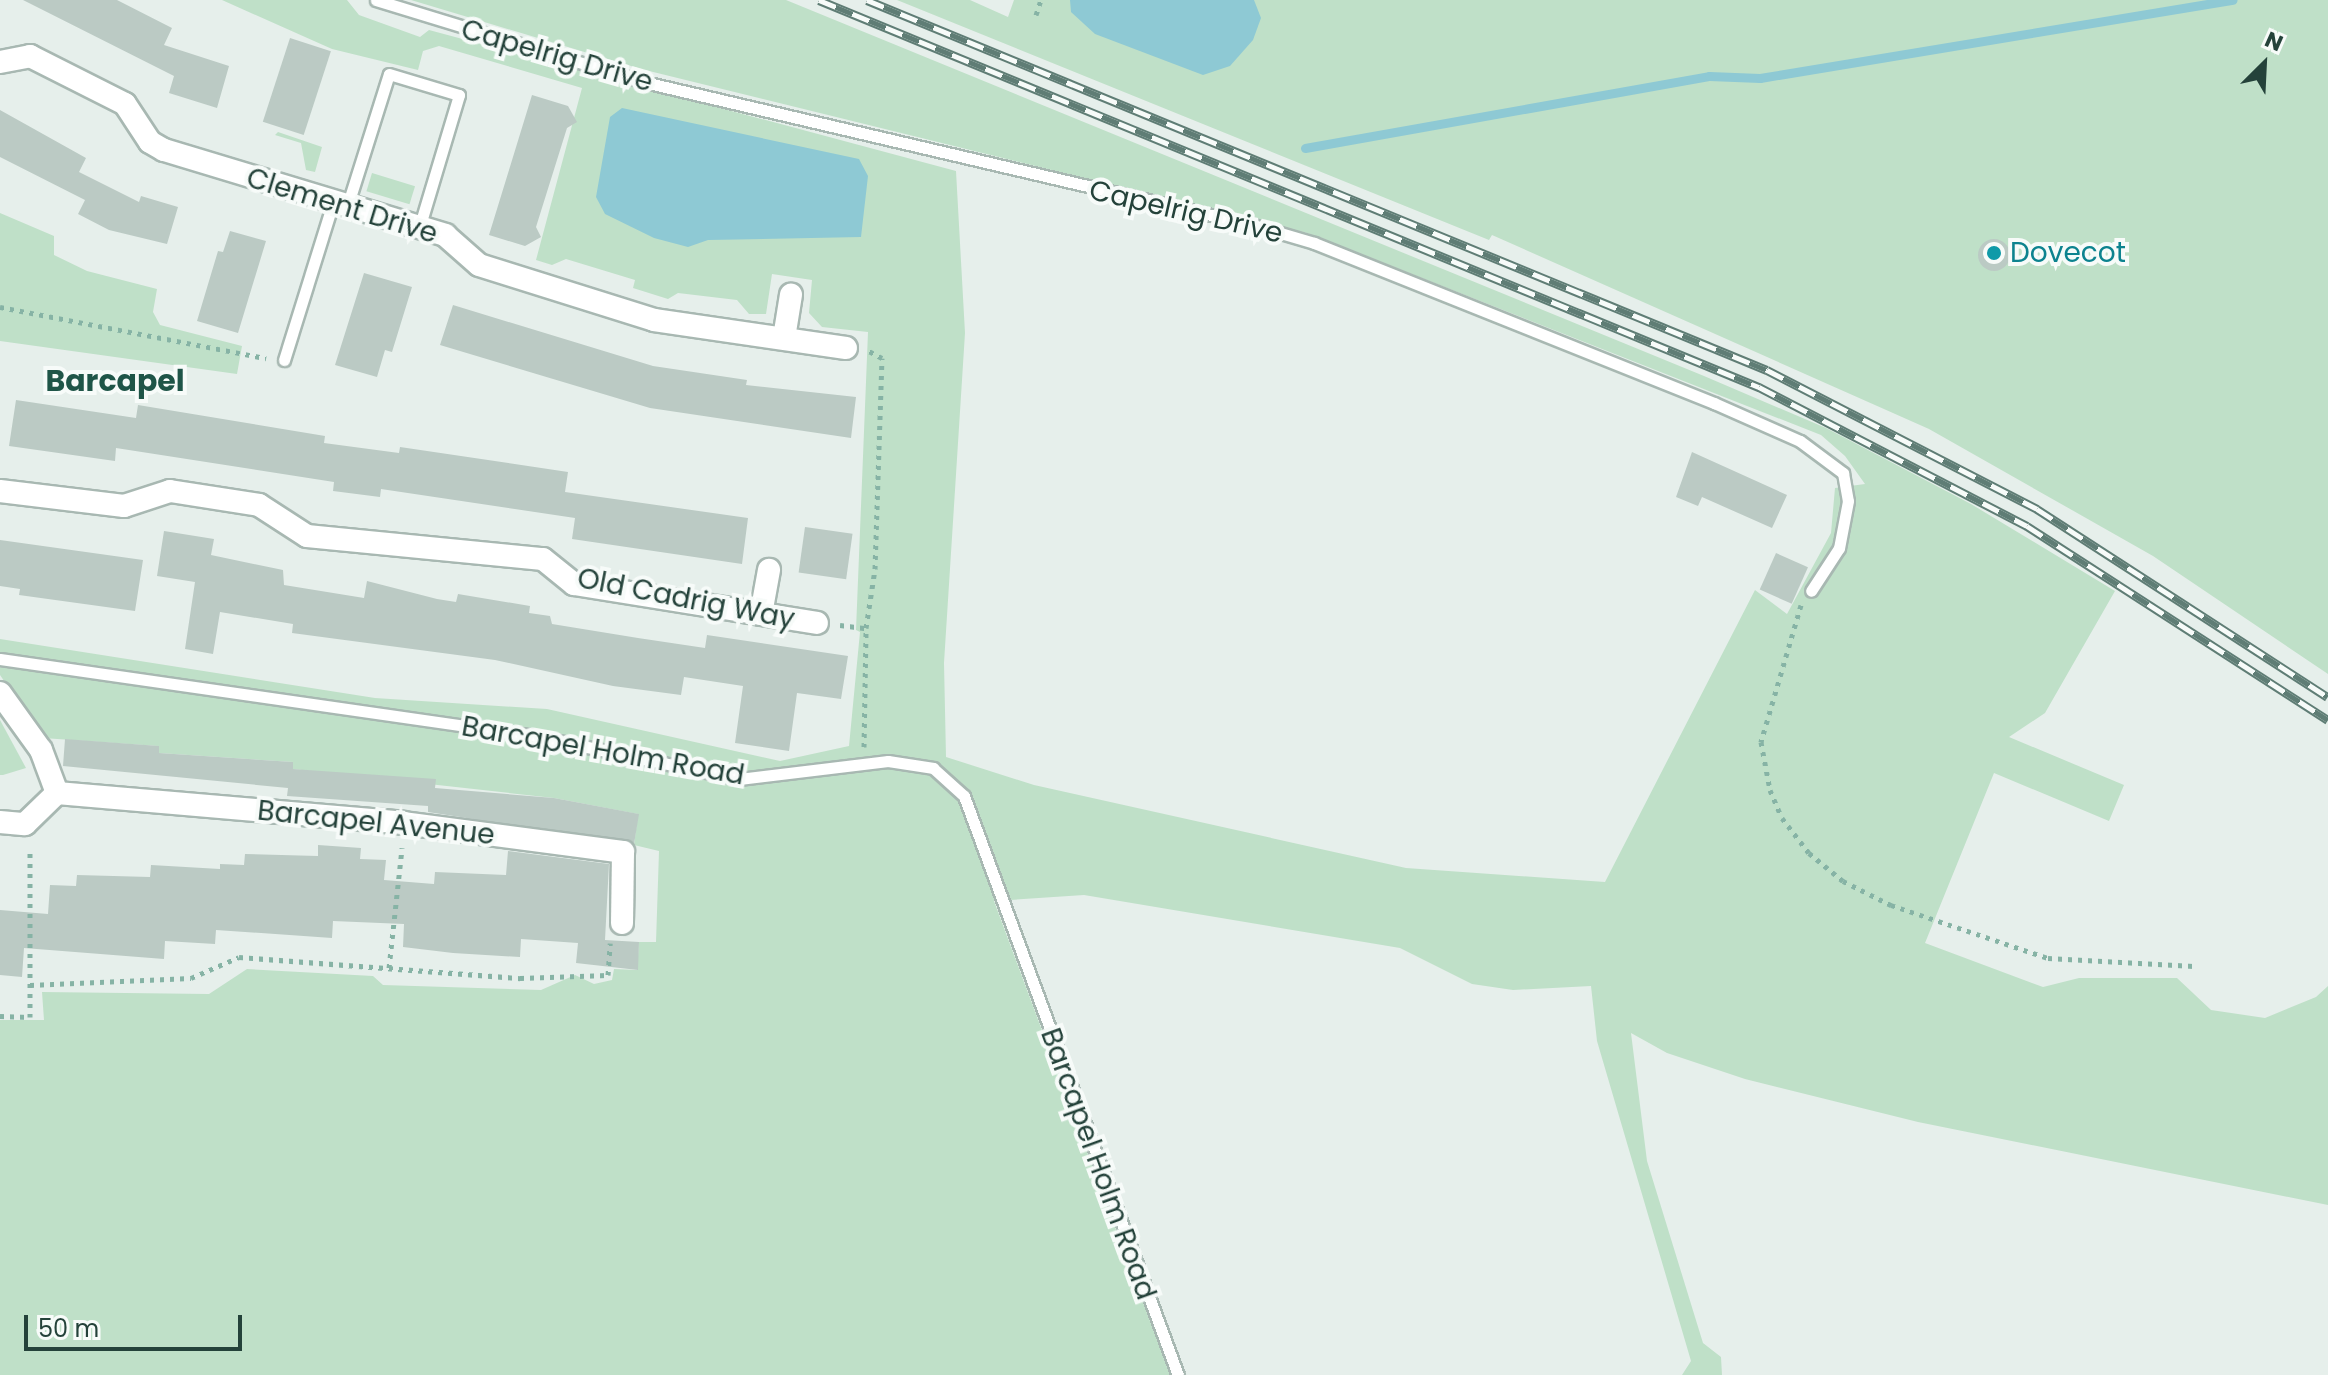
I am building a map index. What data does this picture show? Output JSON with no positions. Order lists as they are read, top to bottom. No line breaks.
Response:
{"streets":{"street":["Clement Drive","Old Cadrig Way","Barcapel Avenue"],"lane":["Capelrig Drive","Barcapel Holm Road"]},"districts":["Barcapel"],"places":["Dovecot"],"scale_bar":"50 m","north":"top right"}
